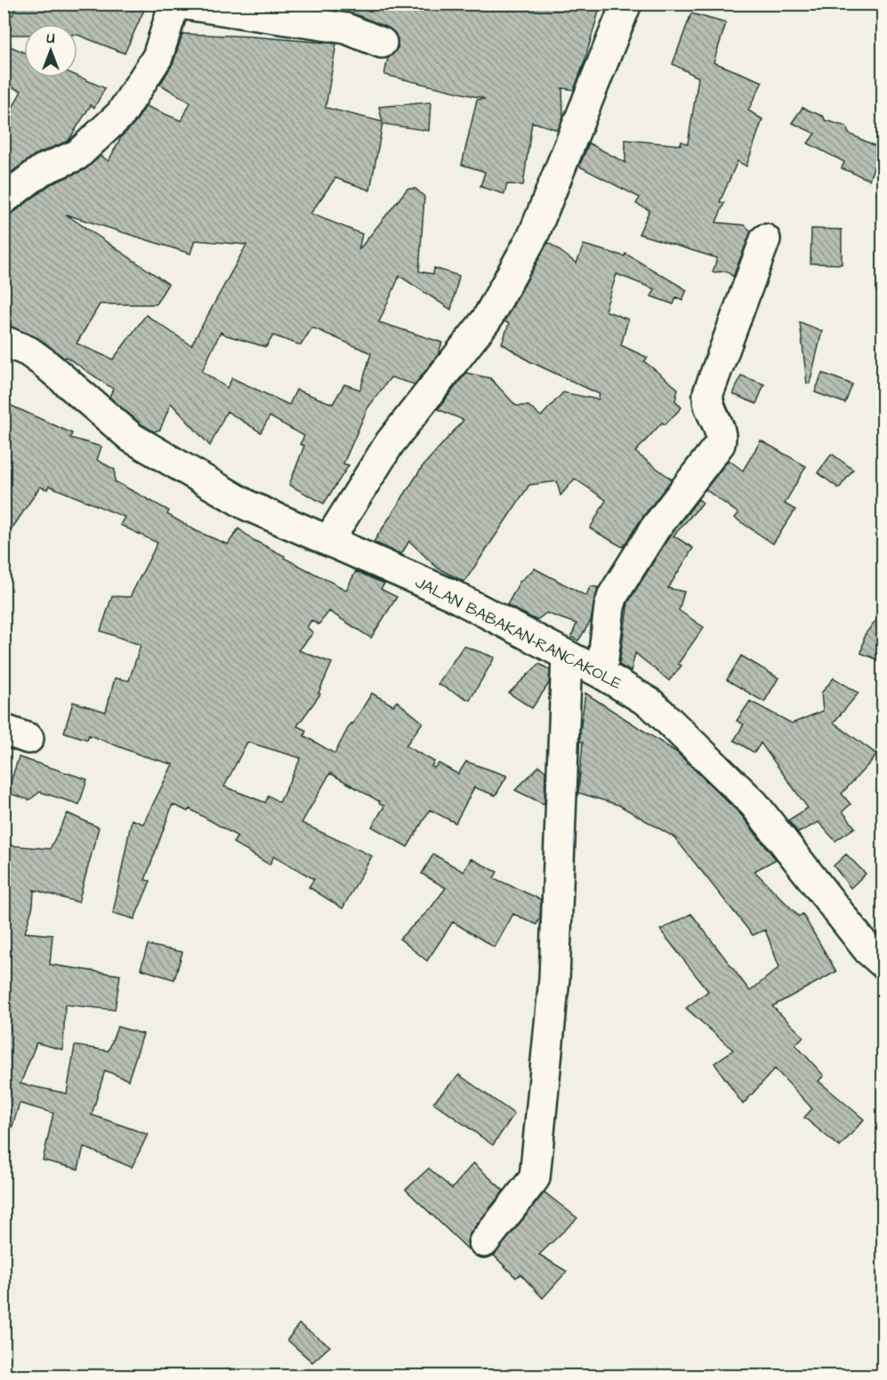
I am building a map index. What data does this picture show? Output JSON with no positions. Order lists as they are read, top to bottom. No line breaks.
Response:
{"streets":{"street":["JALAN BABAKAN-RANCAKOLE"]},"north":"top"}
